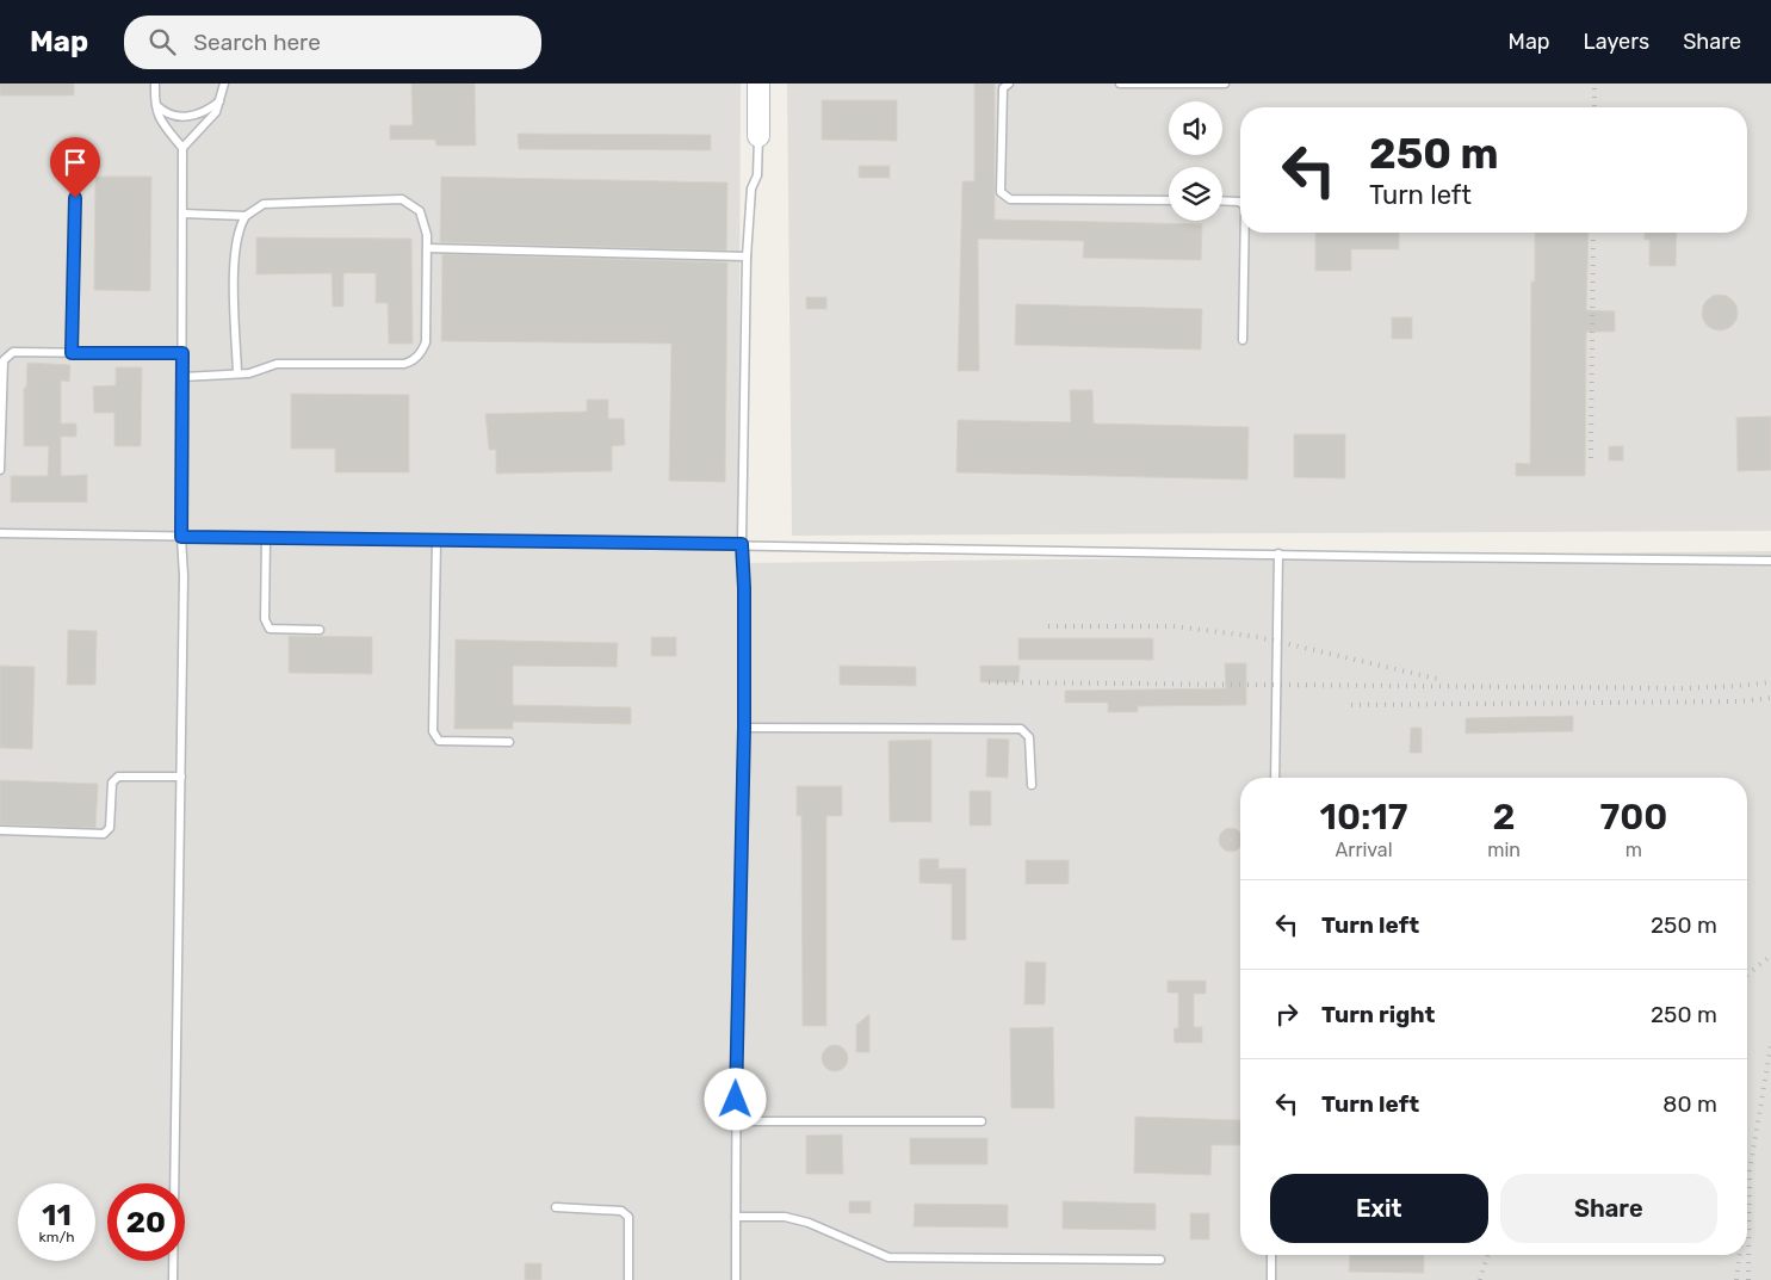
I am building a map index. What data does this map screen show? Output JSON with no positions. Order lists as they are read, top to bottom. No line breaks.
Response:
{"page":{"header":"Map","search":"Search here","nav":["Map","Layers","Share"],"turn":["250 m","Turn left"],"eta":["10:17","Arrival","2","min","700","m"],"list":[{"name":"Turn left","value":"250 m"},{"name":"Turn right","value":"250 m"},{"name":"Turn left","value":"80 m"}],"buttons":["Exit","Share"],"speed":"11 km/h","limit":"20"}}
